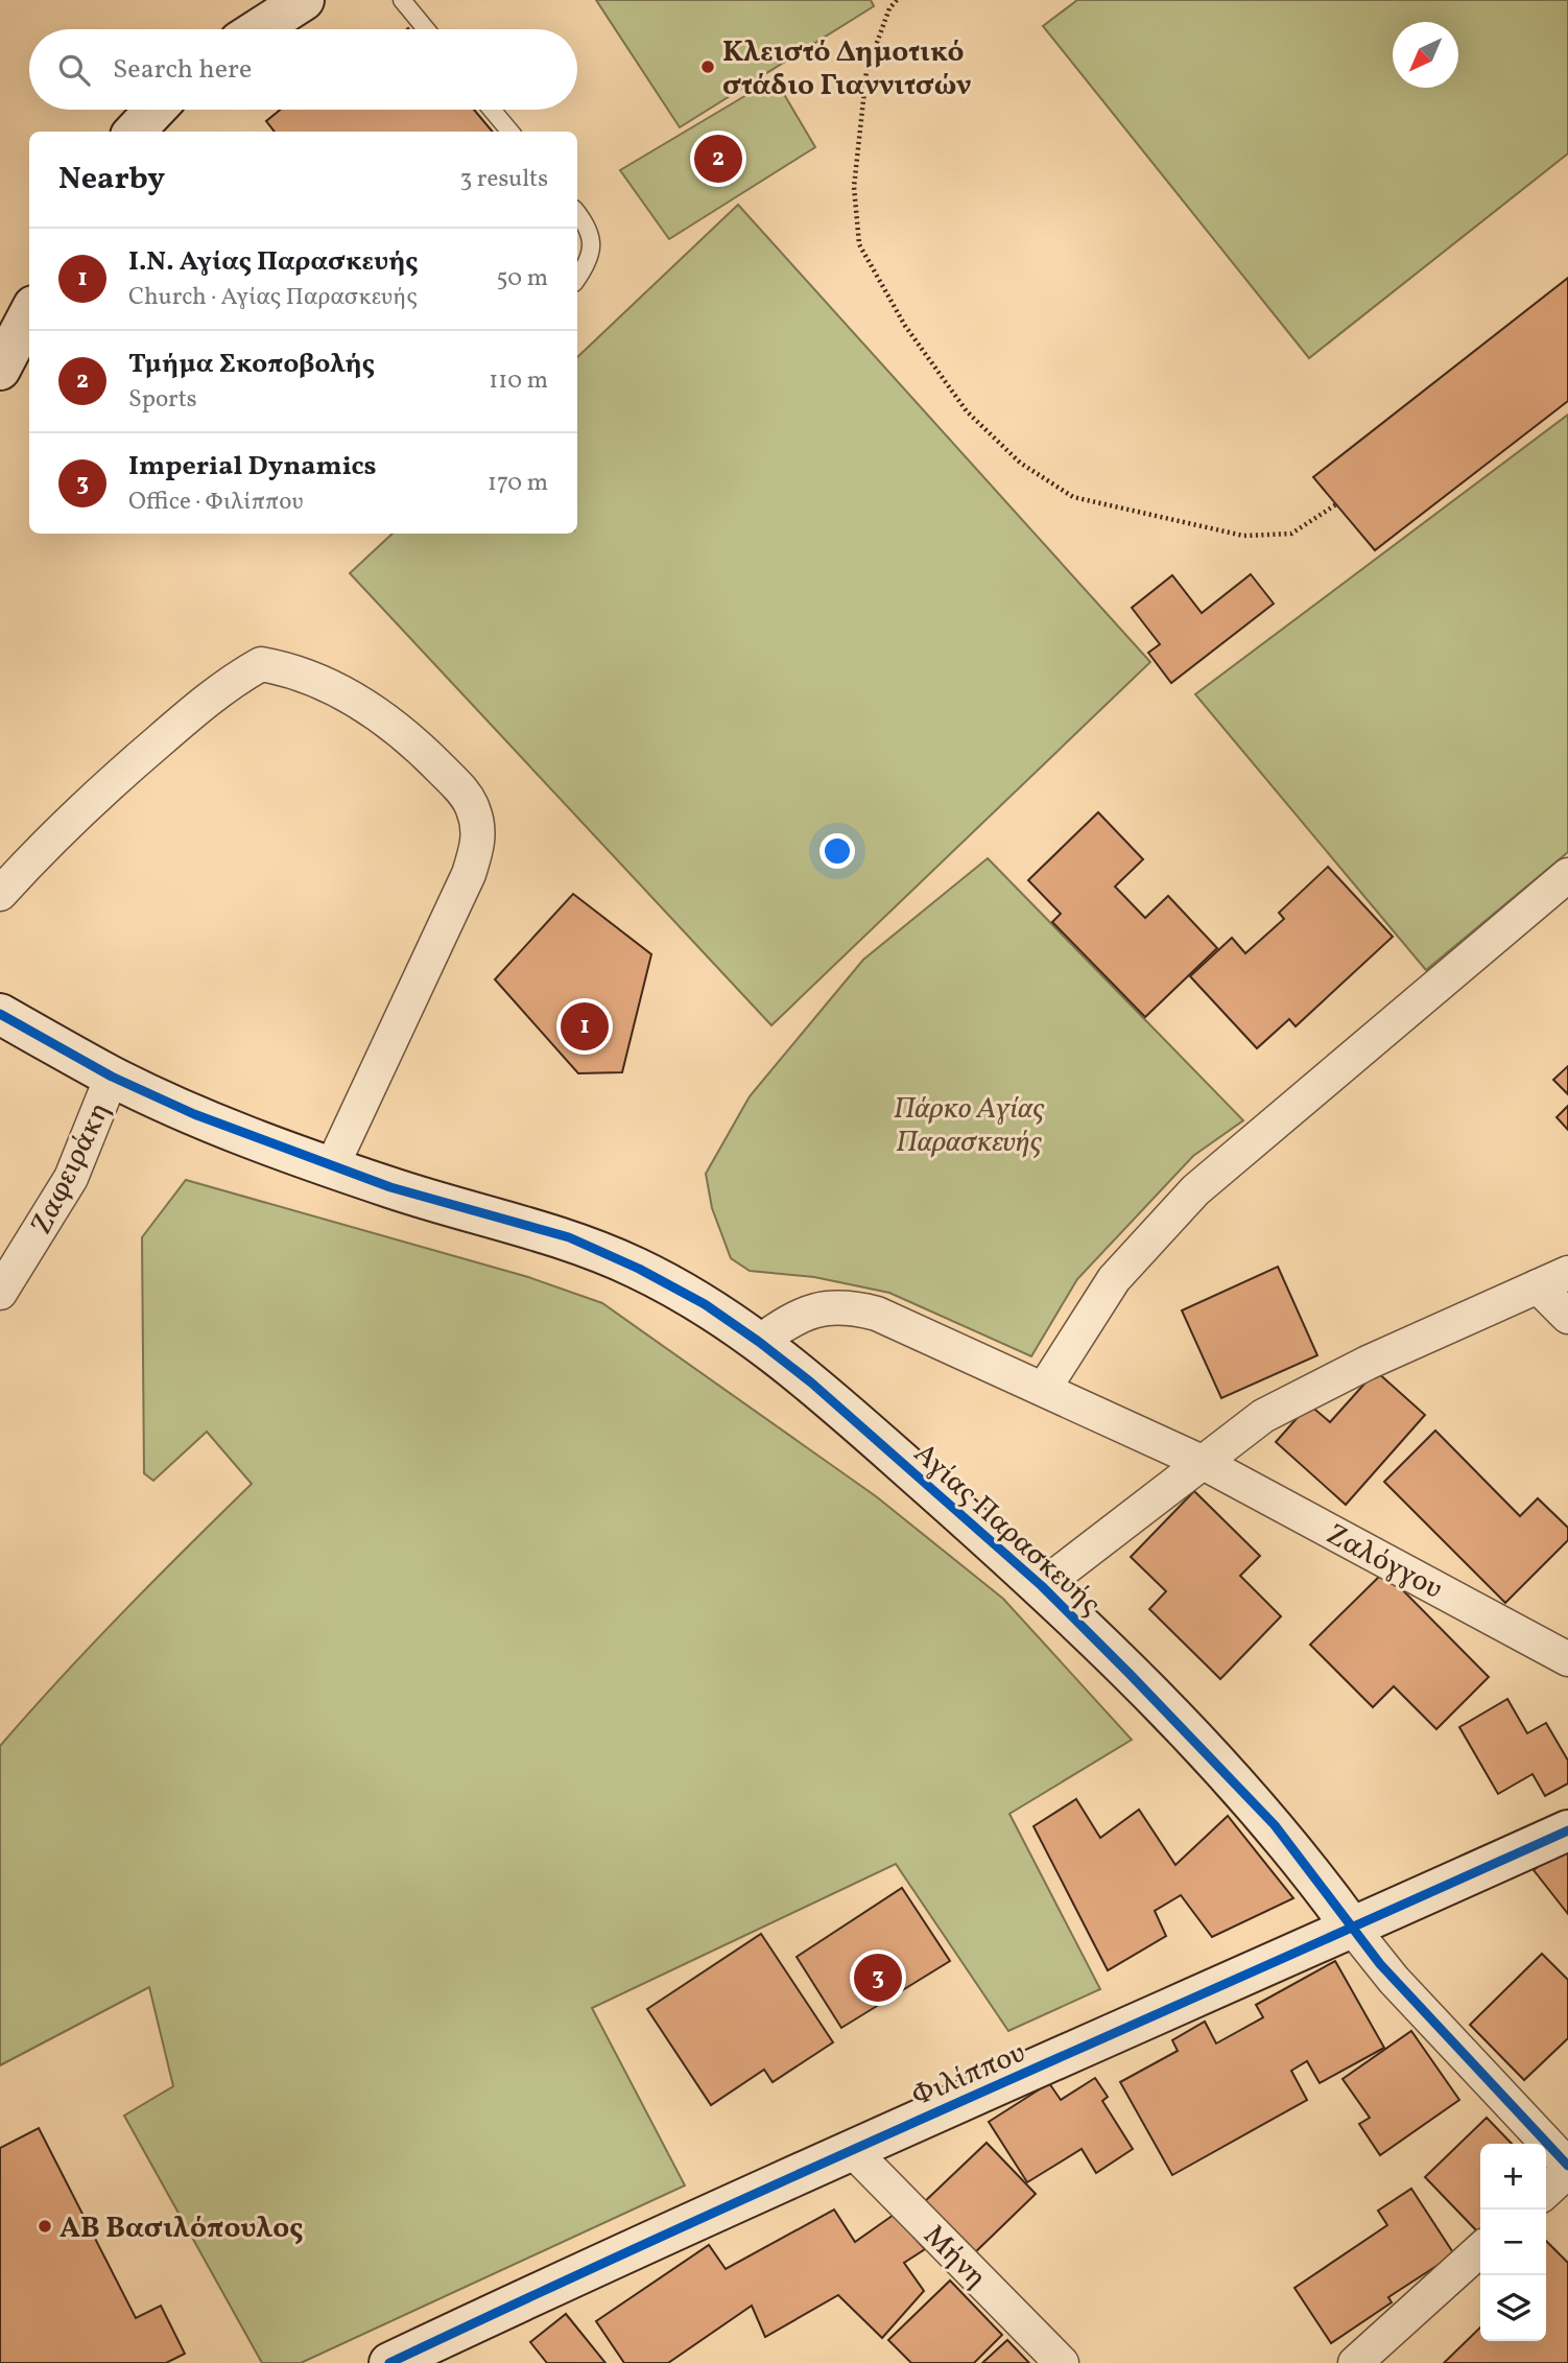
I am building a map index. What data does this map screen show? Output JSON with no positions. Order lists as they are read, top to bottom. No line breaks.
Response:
{"streets":{"street":["Ζαφειράκη","Αγίας Παρασκευής","Ζαλόγγου","Φιλίππου","Μήνη"]},"crossings":[["Ζαφειράκη","Αγίας Παρασκευής"],["Αγίας Παρασκευής","Ζαλόγγου"],["Αγίας Παρασκευής","Φιλίππου"],["Φιλίππου","Μήνη"]],"parks":["Πάρκο Αγίας Παρασκευής"],"places":["Κλειστό Δημοτικό στάδιο Γιαννιτσών","ΑΒ Βασιλόπουλος"],"north":"bottom left","page":{"search":"Search here","pins":["2","1","3"],"heading":["Nearby","3 results"],"list":[{"mark":"1","name":"Ι.Ν. Αγίας Παρασκευής","note":"Church · Αγίας Παρασκευής","value":"50 m"},{"mark":"2","name":"Τμήμα Σκοποβολής","note":"Sports","value":"110 m"},{"mark":"3","name":"Imperial Dynamics","note":"Office · Φιλίππου","value":"170 m"}],"map_buttons":["+","−"]}}
